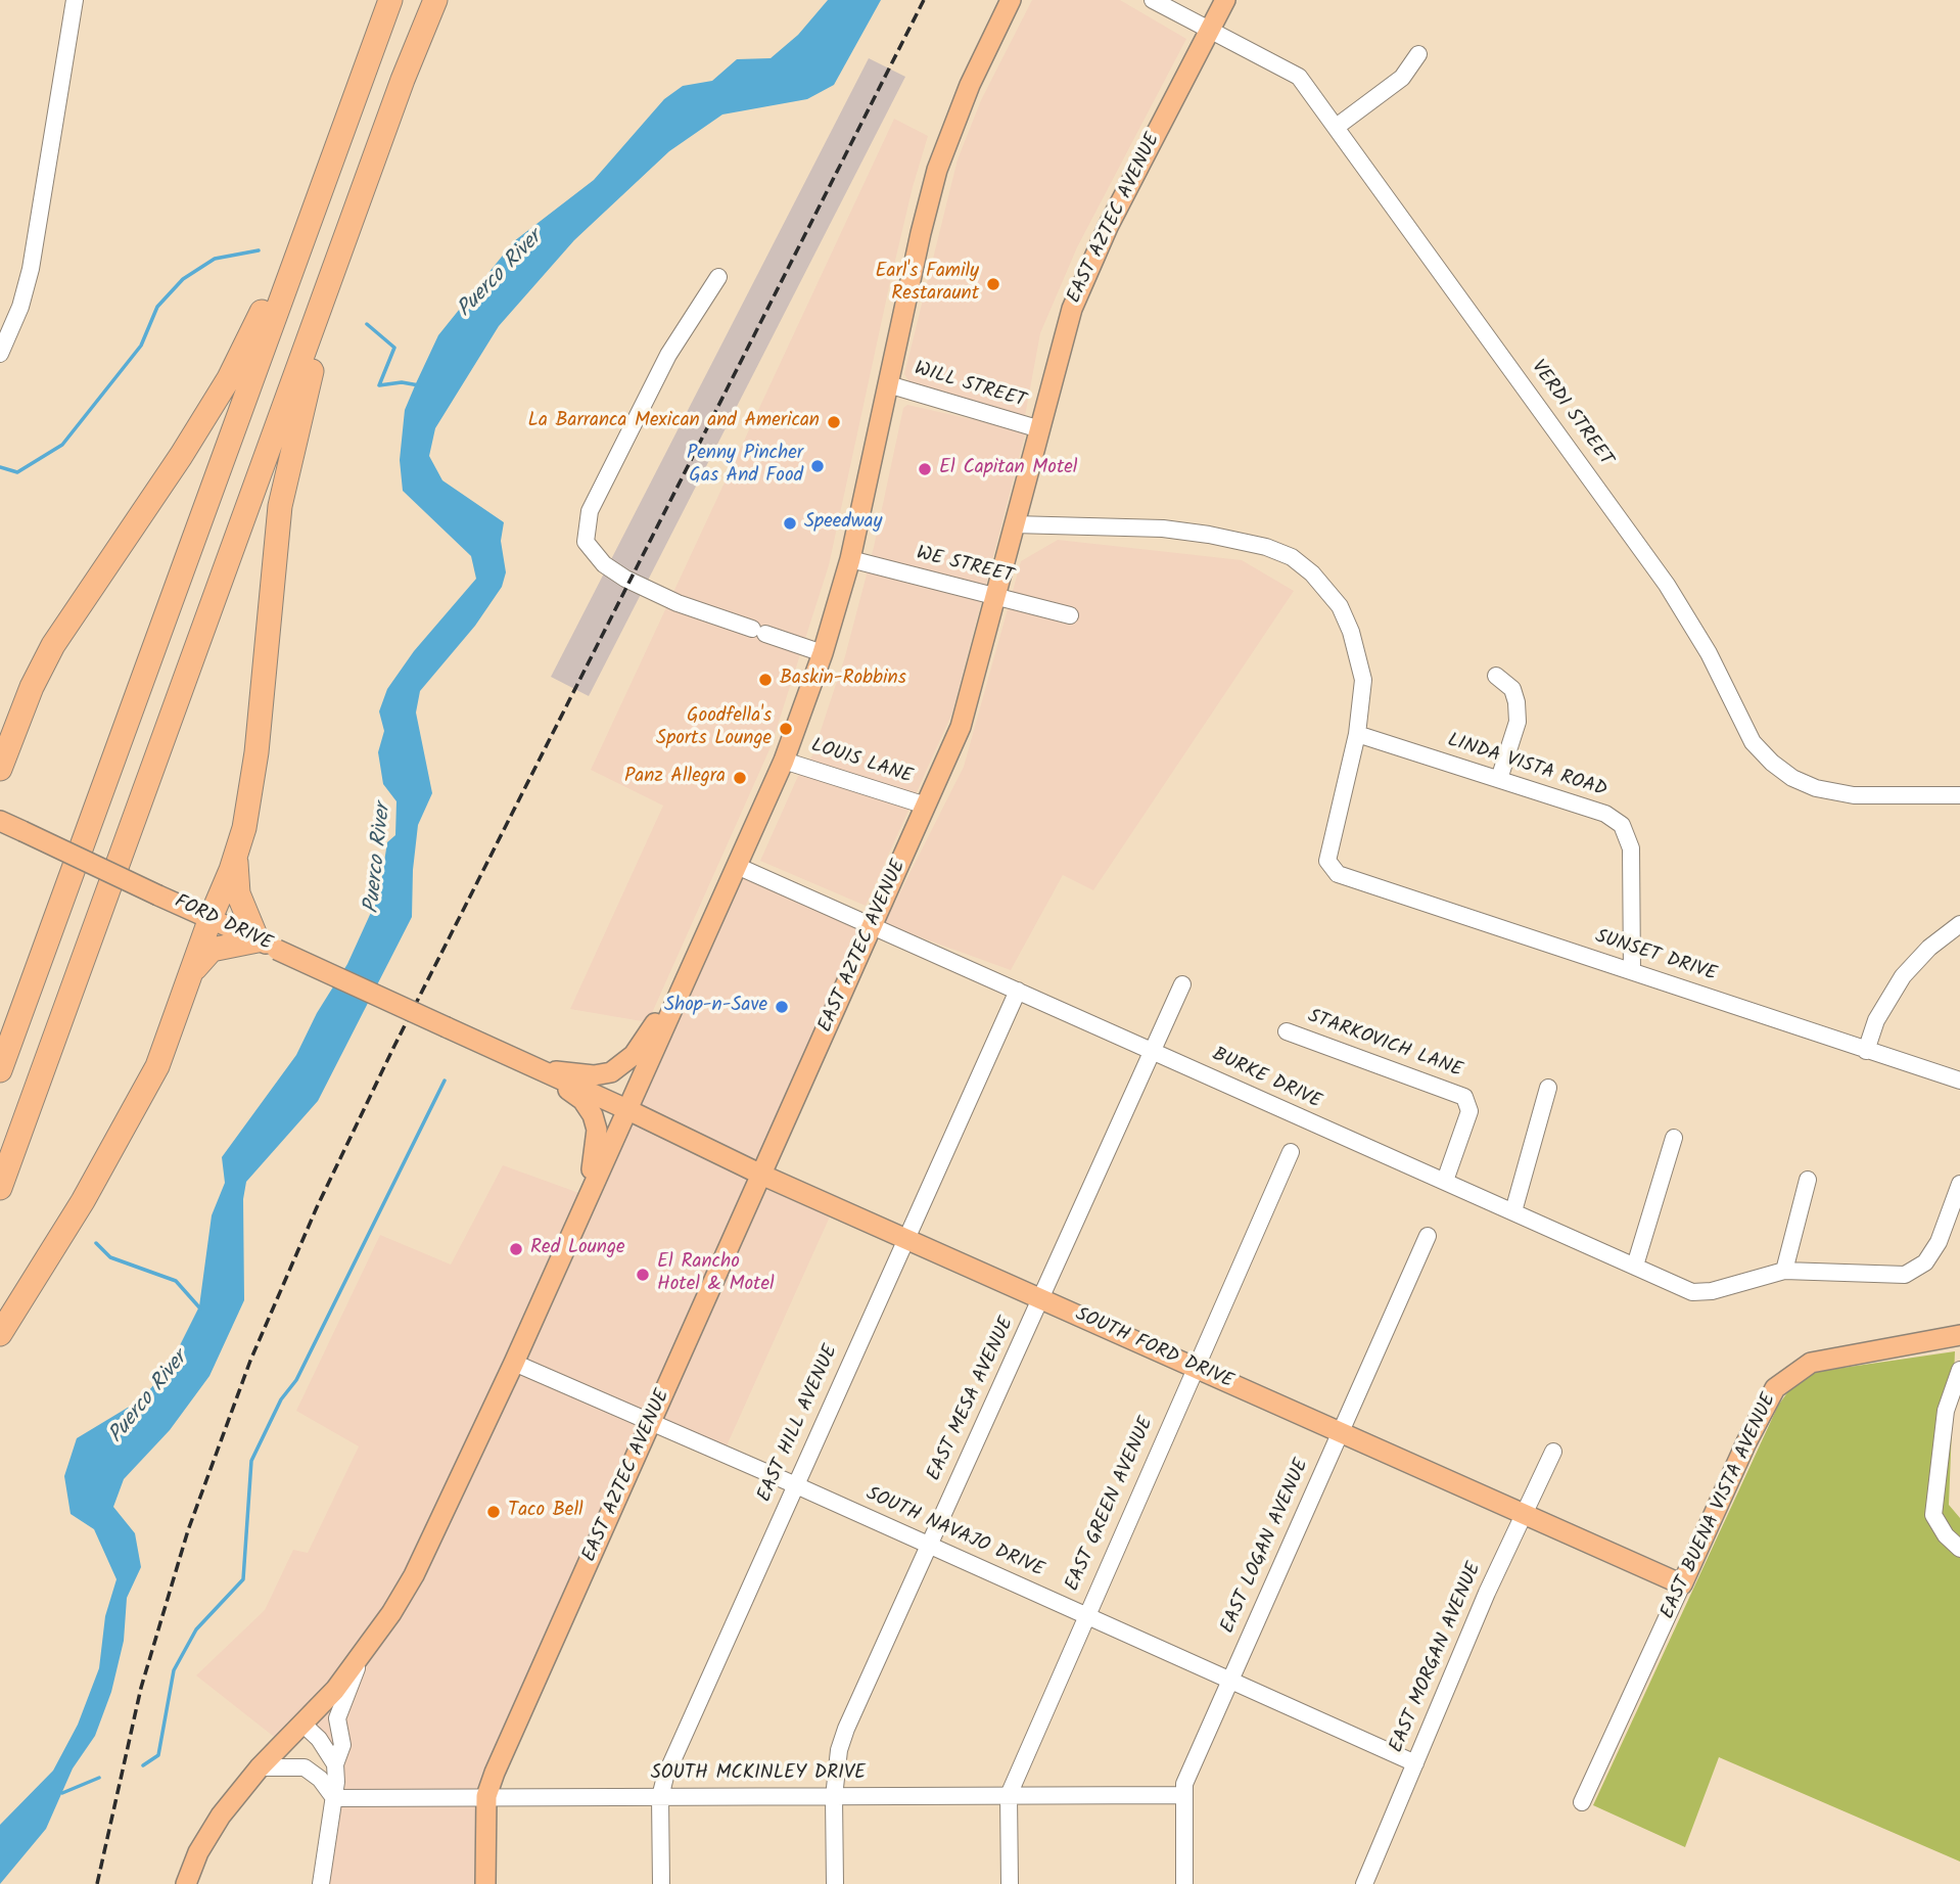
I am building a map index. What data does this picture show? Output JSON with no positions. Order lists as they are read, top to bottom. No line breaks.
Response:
{"streets":{"main road":["EAST AZTEC AVENUE","FORD DRIVE","SOUTH FORD DRIVE","EAST BUENA VISTA AVENUE"],"street":["WILL STREET","VERDI STREET","WE STREET","LOUIS LANE","LINDA VISTA ROAD","SUNSET DRIVE","STARKOVICH LANE","BURKE DRIVE","EAST MESA AVENUE","EAST HILL AVENUE","EAST GREEN AVENUE","SOUTH NAVAJO DRIVE","EAST LOGAN AVENUE","EAST MORGAN AVENUE","SOUTH MCKINLEY DRIVE"]},"crossings":[["EAST AZTEC AVENUE","WILL STREET"],["EAST AZTEC AVENUE","VERDI STREET"],["EAST AZTEC AVENUE","WE STREET"],["EAST AZTEC AVENUE","LOUIS LANE"],["EAST AZTEC AVENUE","BURKE DRIVE"],["EAST AZTEC AVENUE","SOUTH FORD DRIVE"],["EAST AZTEC AVENUE","SOUTH NAVAJO DRIVE"],["EAST AZTEC AVENUE","SOUTH MCKINLEY DRIVE"],["LINDA VISTA ROAD","SUNSET DRIVE"],["FORD DRIVE","SOUTH FORD DRIVE"],["STARKOVICH LANE","BURKE DRIVE"],["BURKE DRIVE","EAST MESA AVENUE"],["BURKE DRIVE","EAST HILL AVENUE"],["SOUTH FORD DRIVE","EAST MESA AVENUE"],["SOUTH FORD DRIVE","EAST HILL AVENUE"],["SOUTH FORD DRIVE","EAST GREEN AVENUE"],["SOUTH FORD DRIVE","EAST BUENA VISTA AVENUE"],["SOUTH FORD DRIVE","EAST LOGAN AVENUE"],["SOUTH FORD DRIVE","EAST MORGAN AVENUE"],["EAST MESA AVENUE","SOUTH NAVAJO DRIVE"],["EAST MESA AVENUE","SOUTH MCKINLEY DRIVE"],["EAST HILL AVENUE","SOUTH NAVAJO DRIVE"],["EAST HILL AVENUE","SOUTH MCKINLEY DRIVE"],["EAST GREEN AVENUE","SOUTH NAVAJO DRIVE"],["EAST GREEN AVENUE","SOUTH MCKINLEY DRIVE"],["SOUTH NAVAJO DRIVE","EAST LOGAN AVENUE"],["SOUTH NAVAJO DRIVE","EAST MORGAN AVENUE"],["EAST LOGAN AVENUE","SOUTH MCKINLEY DRIVE"]],"water":["Puerco River"],"places":["Earl's Family Restaraunt","La Barranca Mexican and American","Penny Pincher Gas And Food","El Capitan Motel","Speedway","Baskin-Robbins","Goodfella's Sports Lounge","Panz Allegra","Shop-n-Save","Red Lounge","El Rancho Hotel & Motel","Taco Bell"]}
